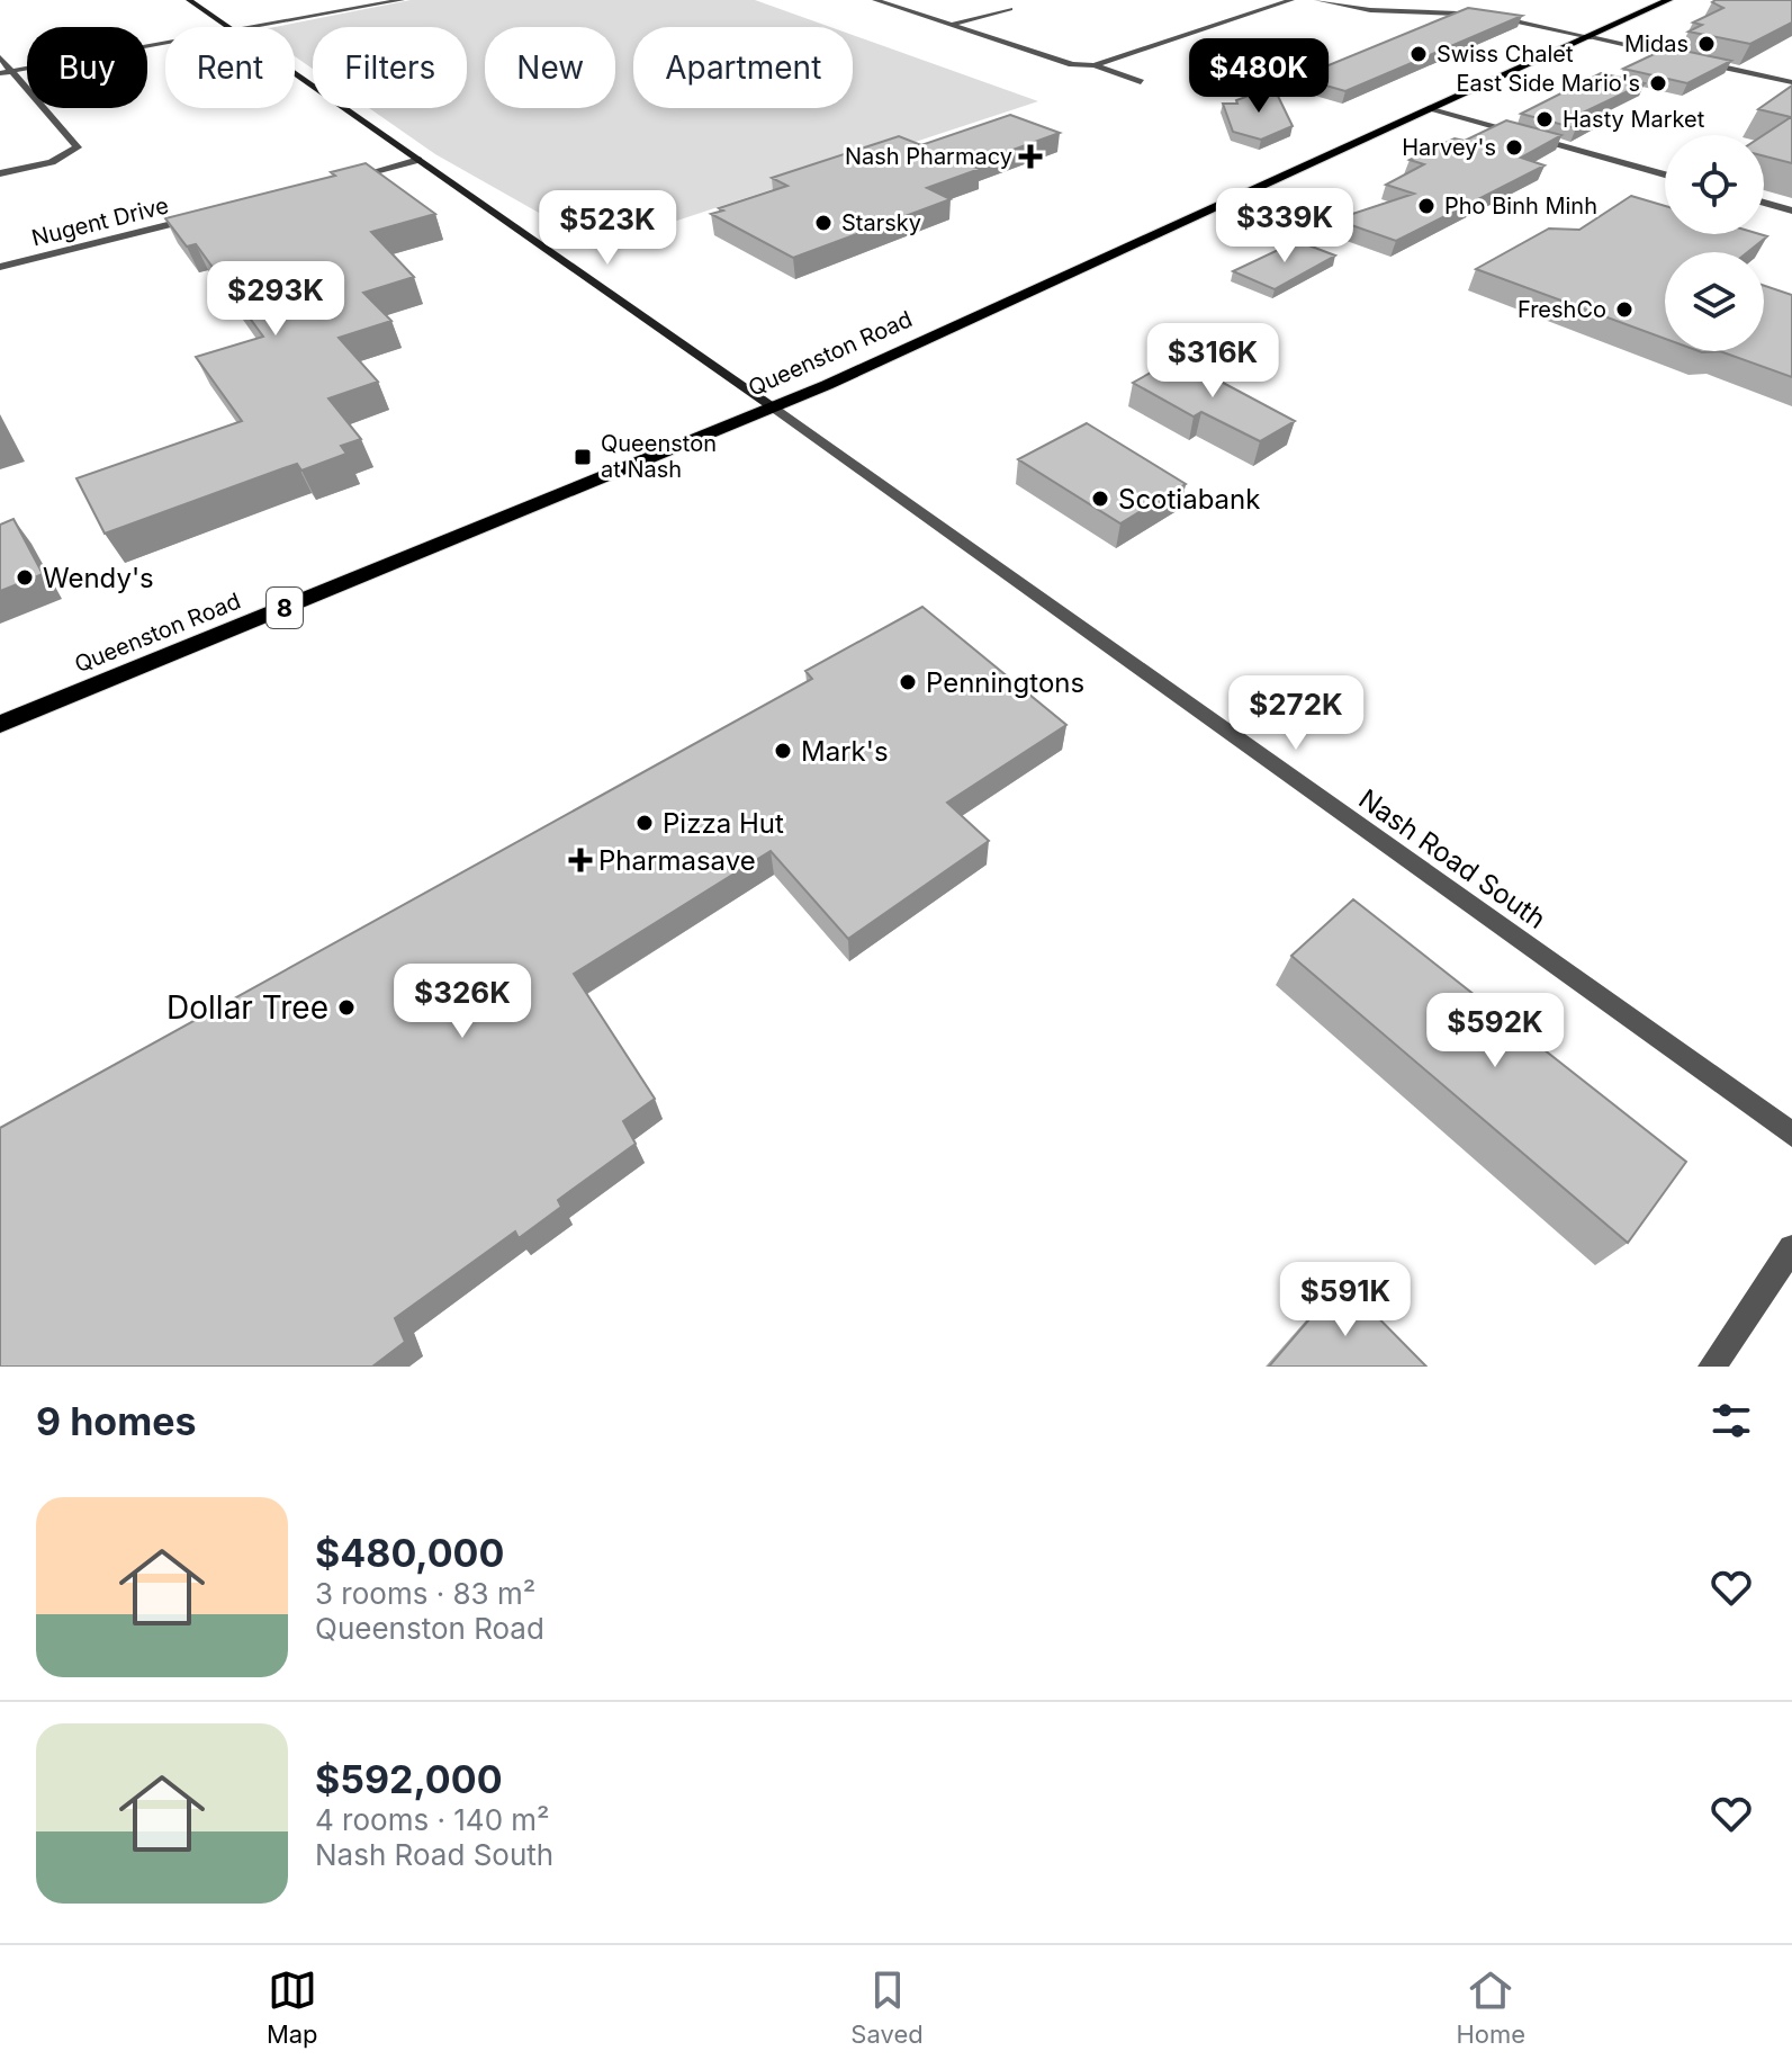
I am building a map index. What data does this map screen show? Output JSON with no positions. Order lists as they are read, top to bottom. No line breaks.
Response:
{"streets":{"main road":["Queenston Road","8"],"street":["Nugent Drive","Nash Road South"]},"crossings":[["Queenston Road","Nash Road South"]],"places":{"other":["Midas","Swiss Chalet","East Side Mario's","Hasty Market","Harvey's","Pho Binh Minh","Starsky","FreshCo","Scotiabank","Wendy's","Penningtons","Mark's","Pizza Hut","Dollar Tree"],"health":["Nash Pharmacy","Pharmasave"],"transit":["Queenston at Nash"]},"page":{"chip":["Buy","Rent","Filters","New","Apartment"],"price":["$480K","$339K","$523K","$293K","$316K","$272K","$326K","$592K","$591K"],"heading":"9 homes","list":[{"name":"$480,000","note":"3 rooms · 83 m² · Queenston Road"},{"name":"$592,000","note":"4 rooms · 140 m² · Nash Road South"}],"tabs":["Map","Saved","Home"]}}
